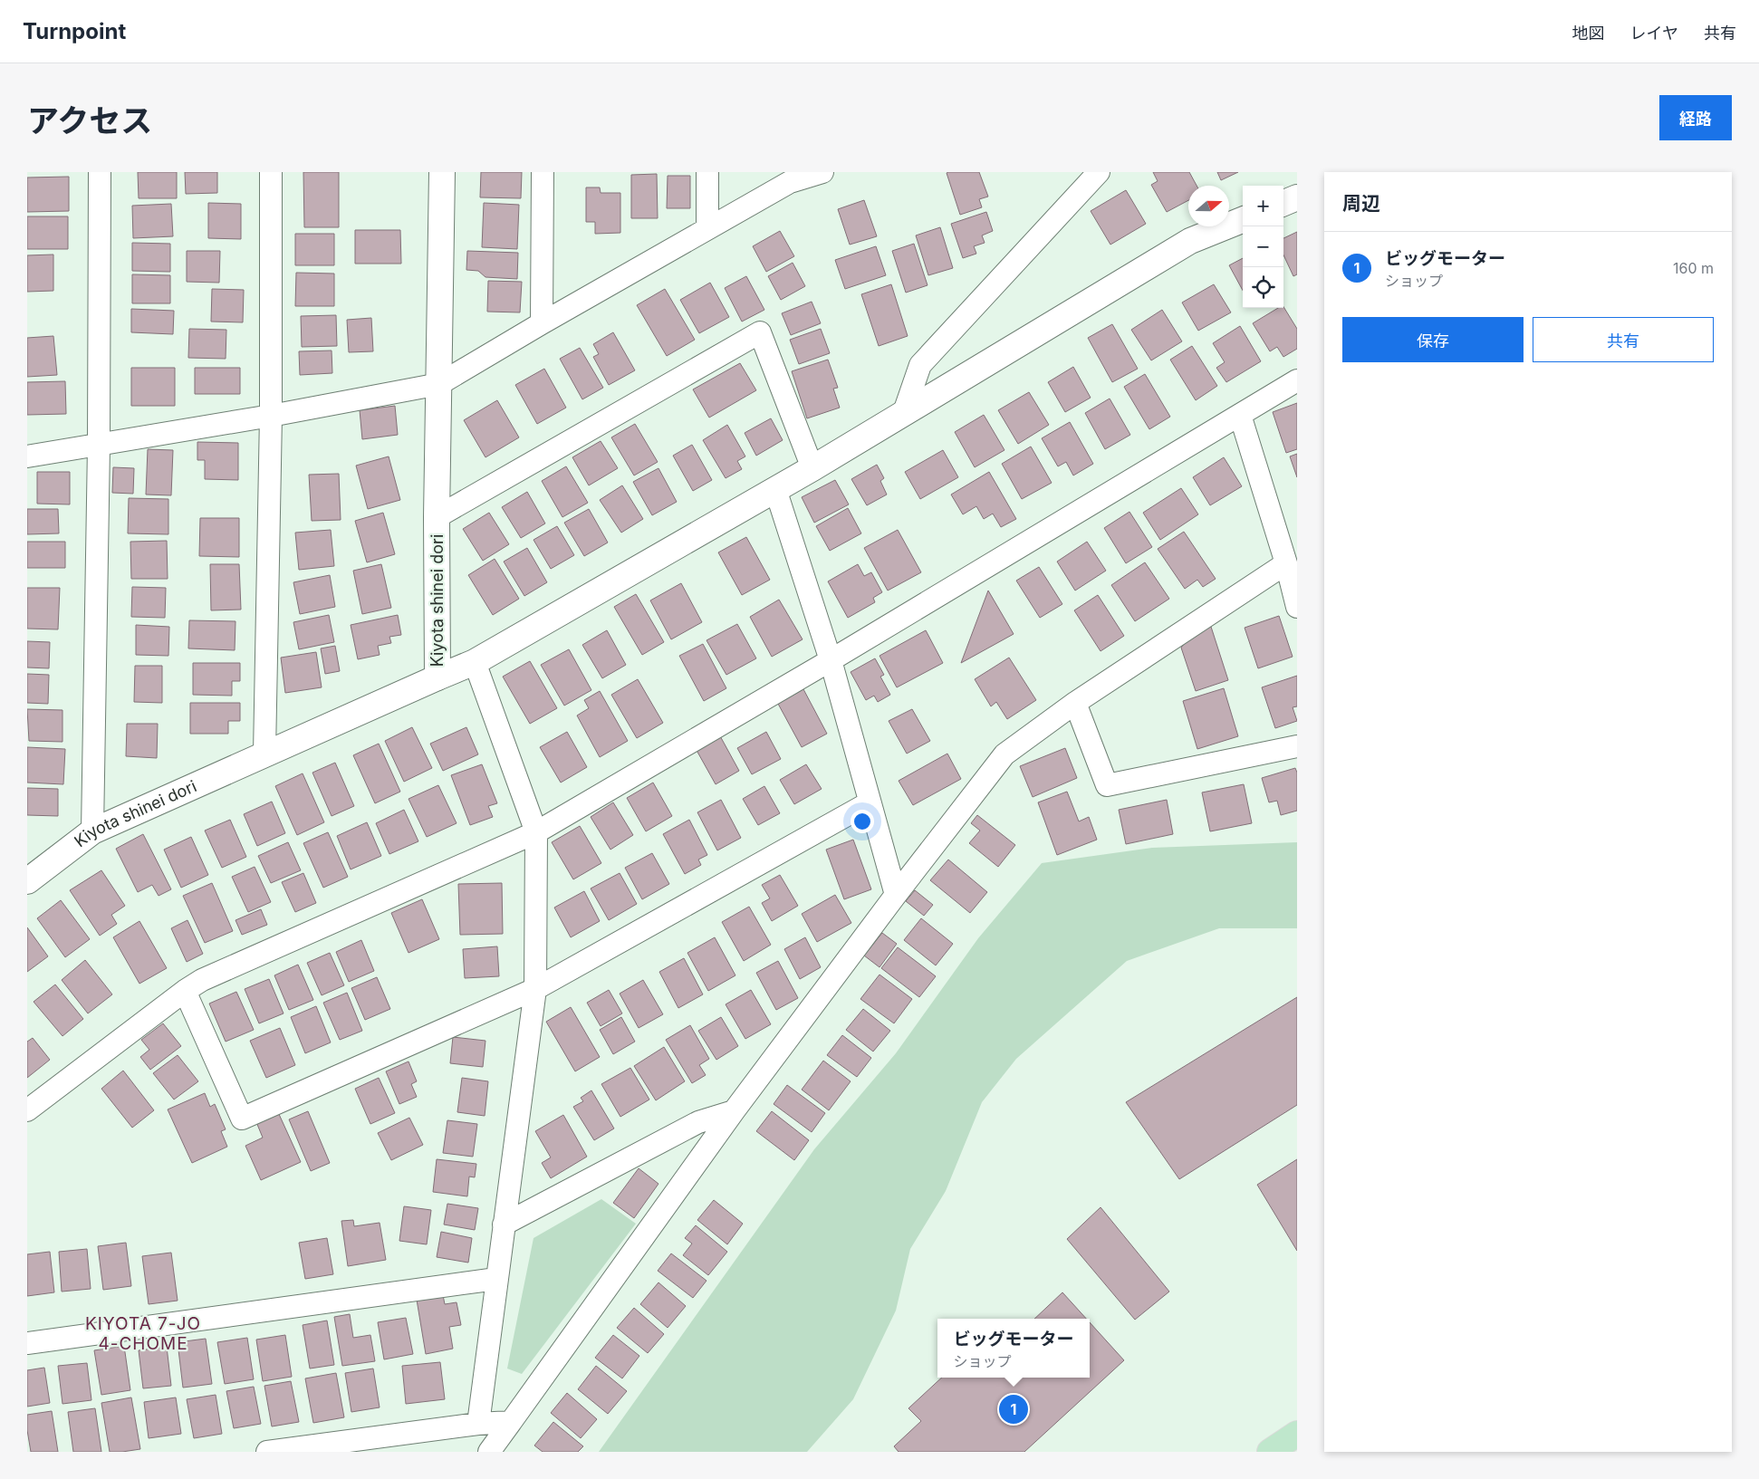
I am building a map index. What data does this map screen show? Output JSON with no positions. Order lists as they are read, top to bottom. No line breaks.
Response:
{"streets":{"street":["Kiyota shinei dori"]},"districts":["KIYOTA 7-JO 4-CHOME"],"north":"right","page":{"header":"Turnpoint","nav":["地図","レイヤ","共有"],"title":"アクセス","buttons":["経路",["保存","共有"]],"heading":"周辺","map_buttons":["+","−"],"list":[{"mark":"1","name":"ビッグモーター","note":"ショップ","value":"160 m"}],"popup":["ビッグモーター","ショップ"],"pins":"1"}}
